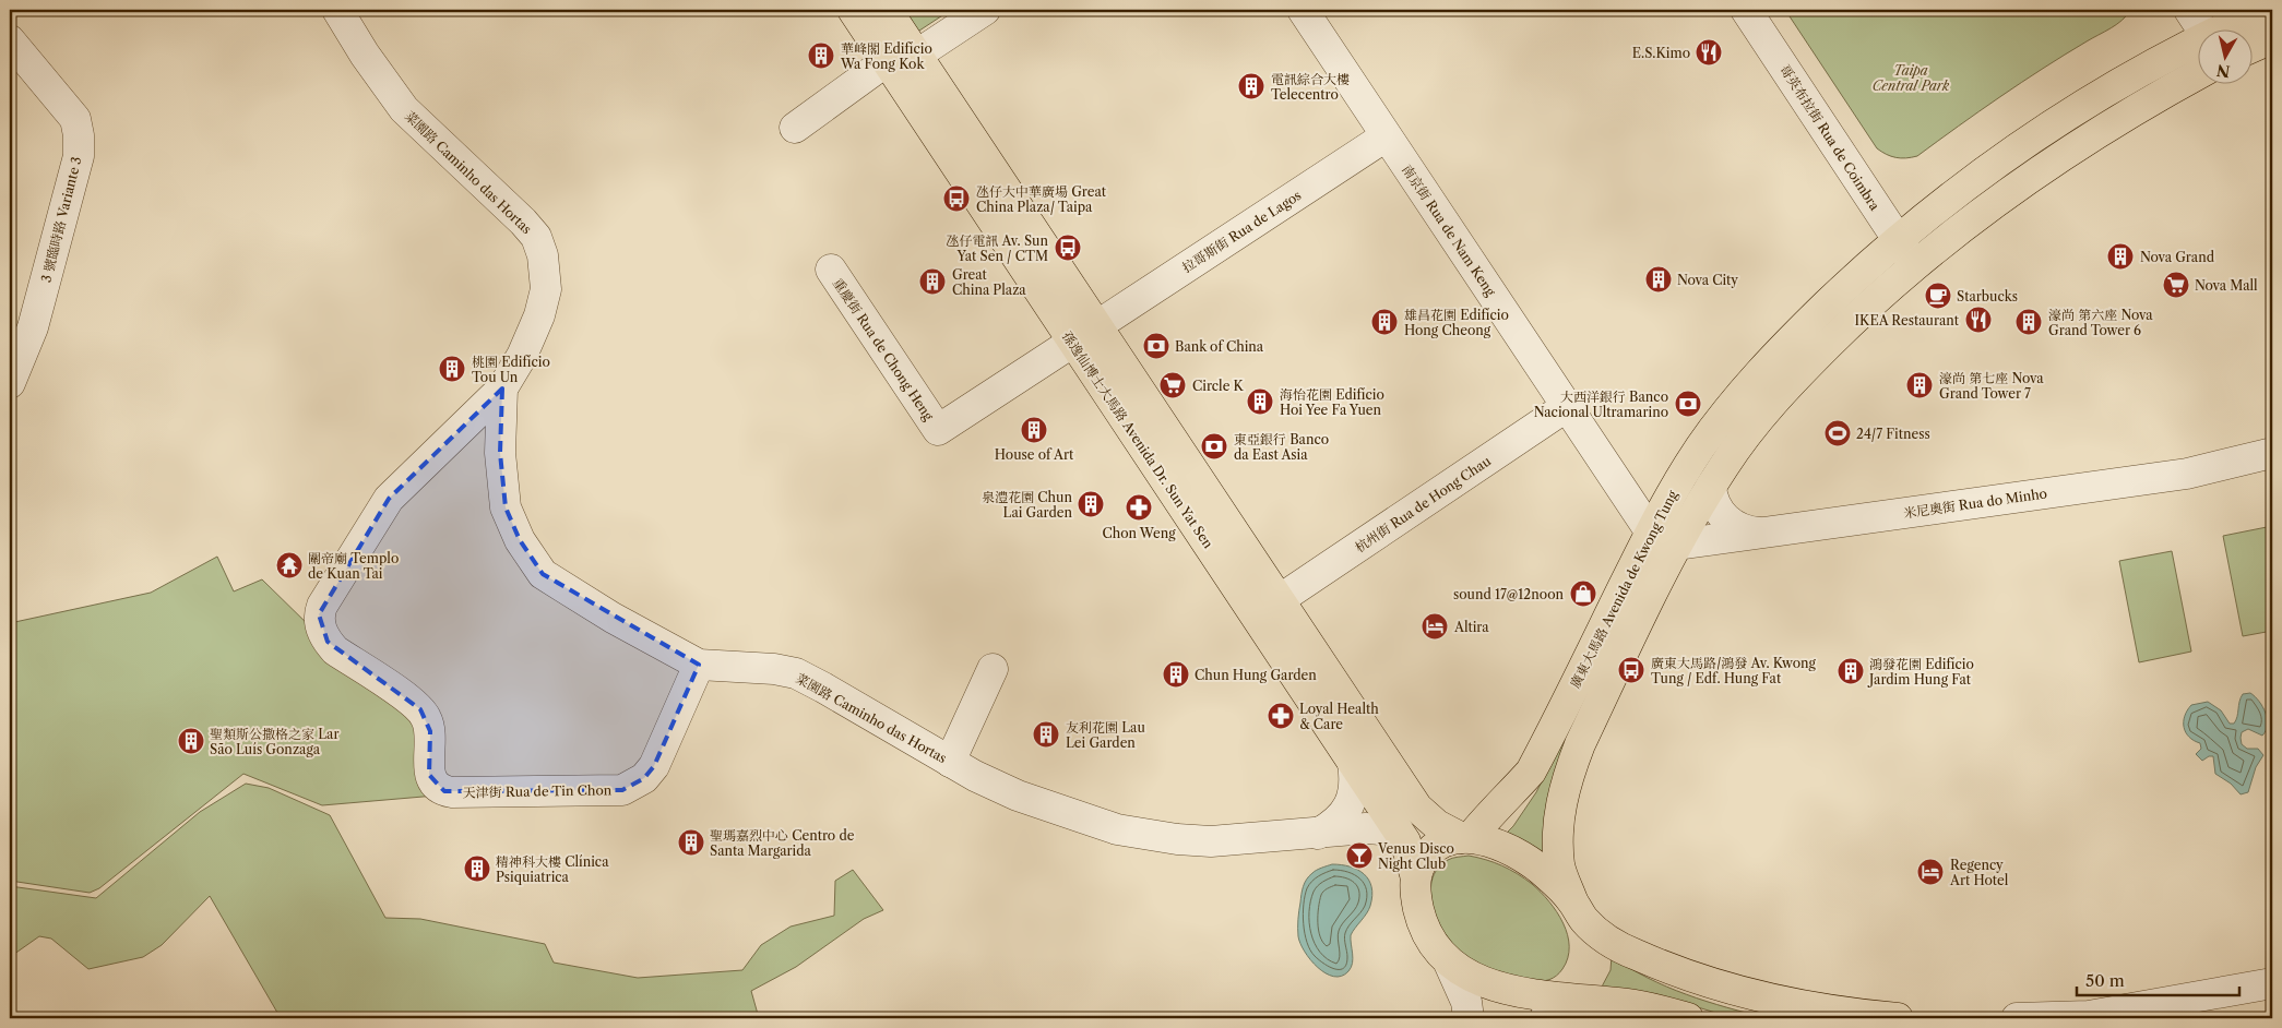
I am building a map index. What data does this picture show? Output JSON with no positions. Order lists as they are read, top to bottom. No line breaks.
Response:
{"streets":{"main road":["孫逸仙博士大馬路 Avenida Dr. Sun Yat Sen","廣東大馬路 Avenida de Kwong Tung"],"street":["哥英布拉街 Rua de Coimbra","菜園路 Caminho das Hortas","3 號臨時路 Variante 3","南京街 Rua de Nam Keng","拉哥斯街 Rua de Lagos","重慶街 Rua de Chong Heng","米尼奧街 Rua do Minho","杭州街 Rua de Hong Chau","天津街 Rua de Tin Chon"]},"crossings":[["哥英布拉街 Rua de Coimbra","廣東大馬路 Avenida de Kwong Tung"],["菜園路 Caminho das Hortas","孫逸仙博士大馬路 Avenida Dr. Sun Yat Sen"],["菜園路 Caminho das Hortas","天津街 Rua de Tin Chon"],["南京街 Rua de Nam Keng","拉哥斯街 Rua de Lagos"],["南京街 Rua de Nam Keng","杭州街 Rua de Hong Chau"],["南京街 Rua de Nam Keng","廣東大馬路 Avenida de Kwong Tung"],["拉哥斯街 Rua de Lagos","重慶街 Rua de Chong Heng"],["拉哥斯街 Rua de Lagos","孫逸仙博士大馬路 Avenida Dr. Sun Yat Sen"],["重慶街 Rua de Chong Heng","孫逸仙博士大馬路 Avenida Dr. Sun Yat Sen"],["孫逸仙博士大馬路 Avenida Dr. Sun Yat Sen","杭州街 Rua de Hong Chau"],["孫逸仙博士大馬路 Avenida Dr. Sun Yat Sen","廣東大馬路 Avenida de Kwong Tung"],["米尼奧街 Rua do Minho","廣東大馬路 Avenida de Kwong Tung"]],"parks":["Taipa Central Park"],"places":{"restaurant":["E.S.Kimo","IKEA Restaurant"],"building":["華峰閣 Edifício Wa Fong Kok","電訊綜合大樓 Telecentro","Nova Grand","Nova City","Great China Plaza","雄昌花園 Edifício Hong Cheong","濠尚 第六座 Nova Grand Tower 6","桃園 Edifício Tou Un","濠尚 第七座 Nova Grand Tower 7","海怡花園 Edifício Hoi Yee Fa Yuen","House of Art","泉澧花園 Chun Lai Garden","鴻發花園 Edifício Jardim Hung Fat","Chun Hung Garden","友利花園 Lau Lei Garden","聖類斯公撒格之家 Lar São Luís Gonzaga","聖瑪嘉烈中心 Centro de Santa Margarida","精神科大樓 Clínica Psiquiatrica"],"bus stop":["氹仔大中華廣場 Great China Plaza/ Taipa","氹仔電訊 Av. Sun Yat Sen / CTM","廣東大馬路/鴻發 Av. Kwong Tung / Edf. Hung Fat"],"supermarket":["Nova Mall","Circle K"],"cafe":["Starbucks"],"bank":["Bank of China","大西洋銀行 Banco Nacional Ultramarino","東亞銀行 Banco da East Asia"],"sports":["24/7 Fitness"],"pharmacy":["Chon Weng","Loyal Health & Care"],"temple":["關帝廟 Templo de Kuan Tai"],"shop":["sound 17@12noon"],"hotel":["Altira","Regency Art Hotel"],"bar":["Venus Disco Night Club"]},"scale_bar":"50 m","north":"bottom"}
